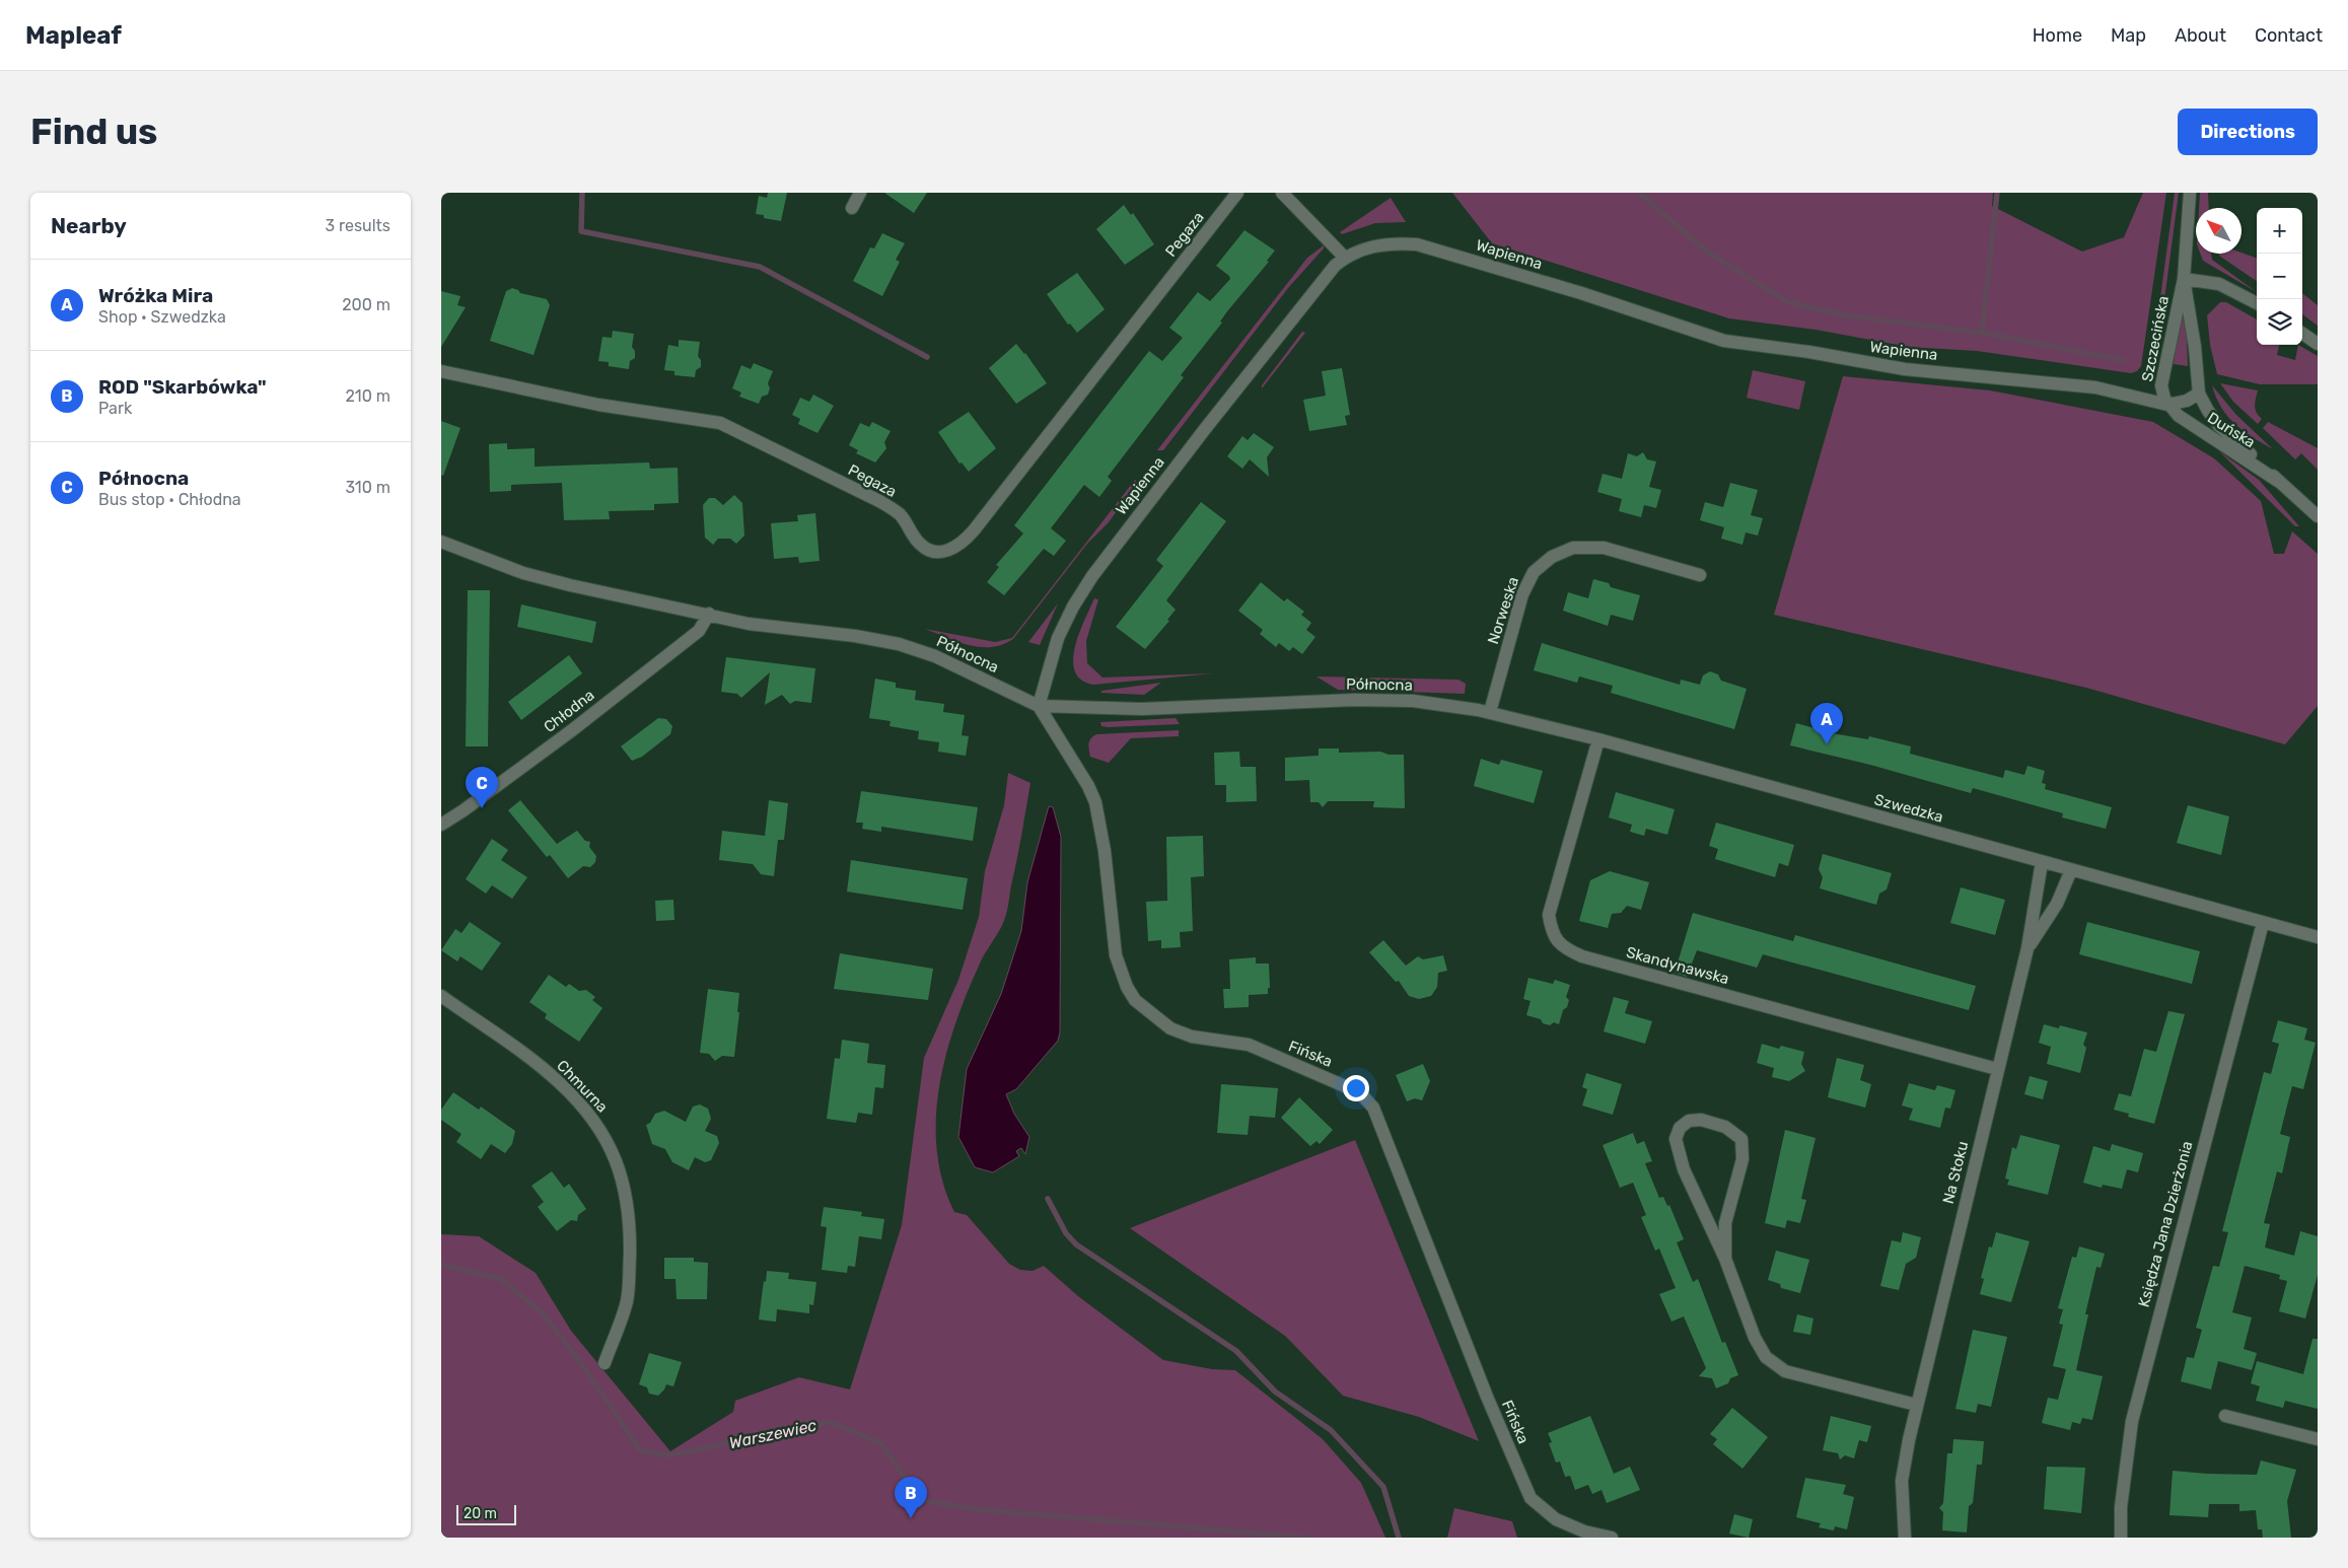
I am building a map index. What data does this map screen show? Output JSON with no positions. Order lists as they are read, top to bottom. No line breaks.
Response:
{"streets":{"street":["Pegaza","Wapienna","Szczecińska","Duńska","Norweska","Północna","Chłodna","Szwedzka","Skandynawska","Fińska","Chmurna","Na Stoku","Księdza Jana Dzierżonia"]},"crossings":[["Wapienna","Szczecińska"],["Wapienna","Duńska"],["Wapienna","Północna"],["Wapienna","Fińska"],["Szczecińska","Duńska"],["Norweska","Północna"],["Norweska","Szwedzka"],["Północna","Chłodna"],["Północna","Szwedzka"],["Północna","Fińska"],["Szwedzka","Skandynawska"],["Szwedzka","Na Stoku"],["Szwedzka","Księdza Jana Dzierżonia"],["Skandynawska","Na Stoku"]],"water":["Warszewiec"],"scale_bar":"20 m","north":"top left","page":{"header":"Mapleaf","nav":["Home","Map","About","Contact"],"buttons":"Directions","title":"Find us","heading":["Nearby","3 results"],"map_buttons":["+","−"],"list":[{"mark":"A","name":"Wróżka Mira","note":"Shop · Szwedzka","value":"200 m"},{"mark":"B","name":"ROD \"Skarbówka\"","note":"Park","value":"210 m"},{"mark":"C","name":"Północna","note":"Bus stop · Chłodna","value":"310 m"}],"pins":["A","C","B"],"scale":"20 m"}}
